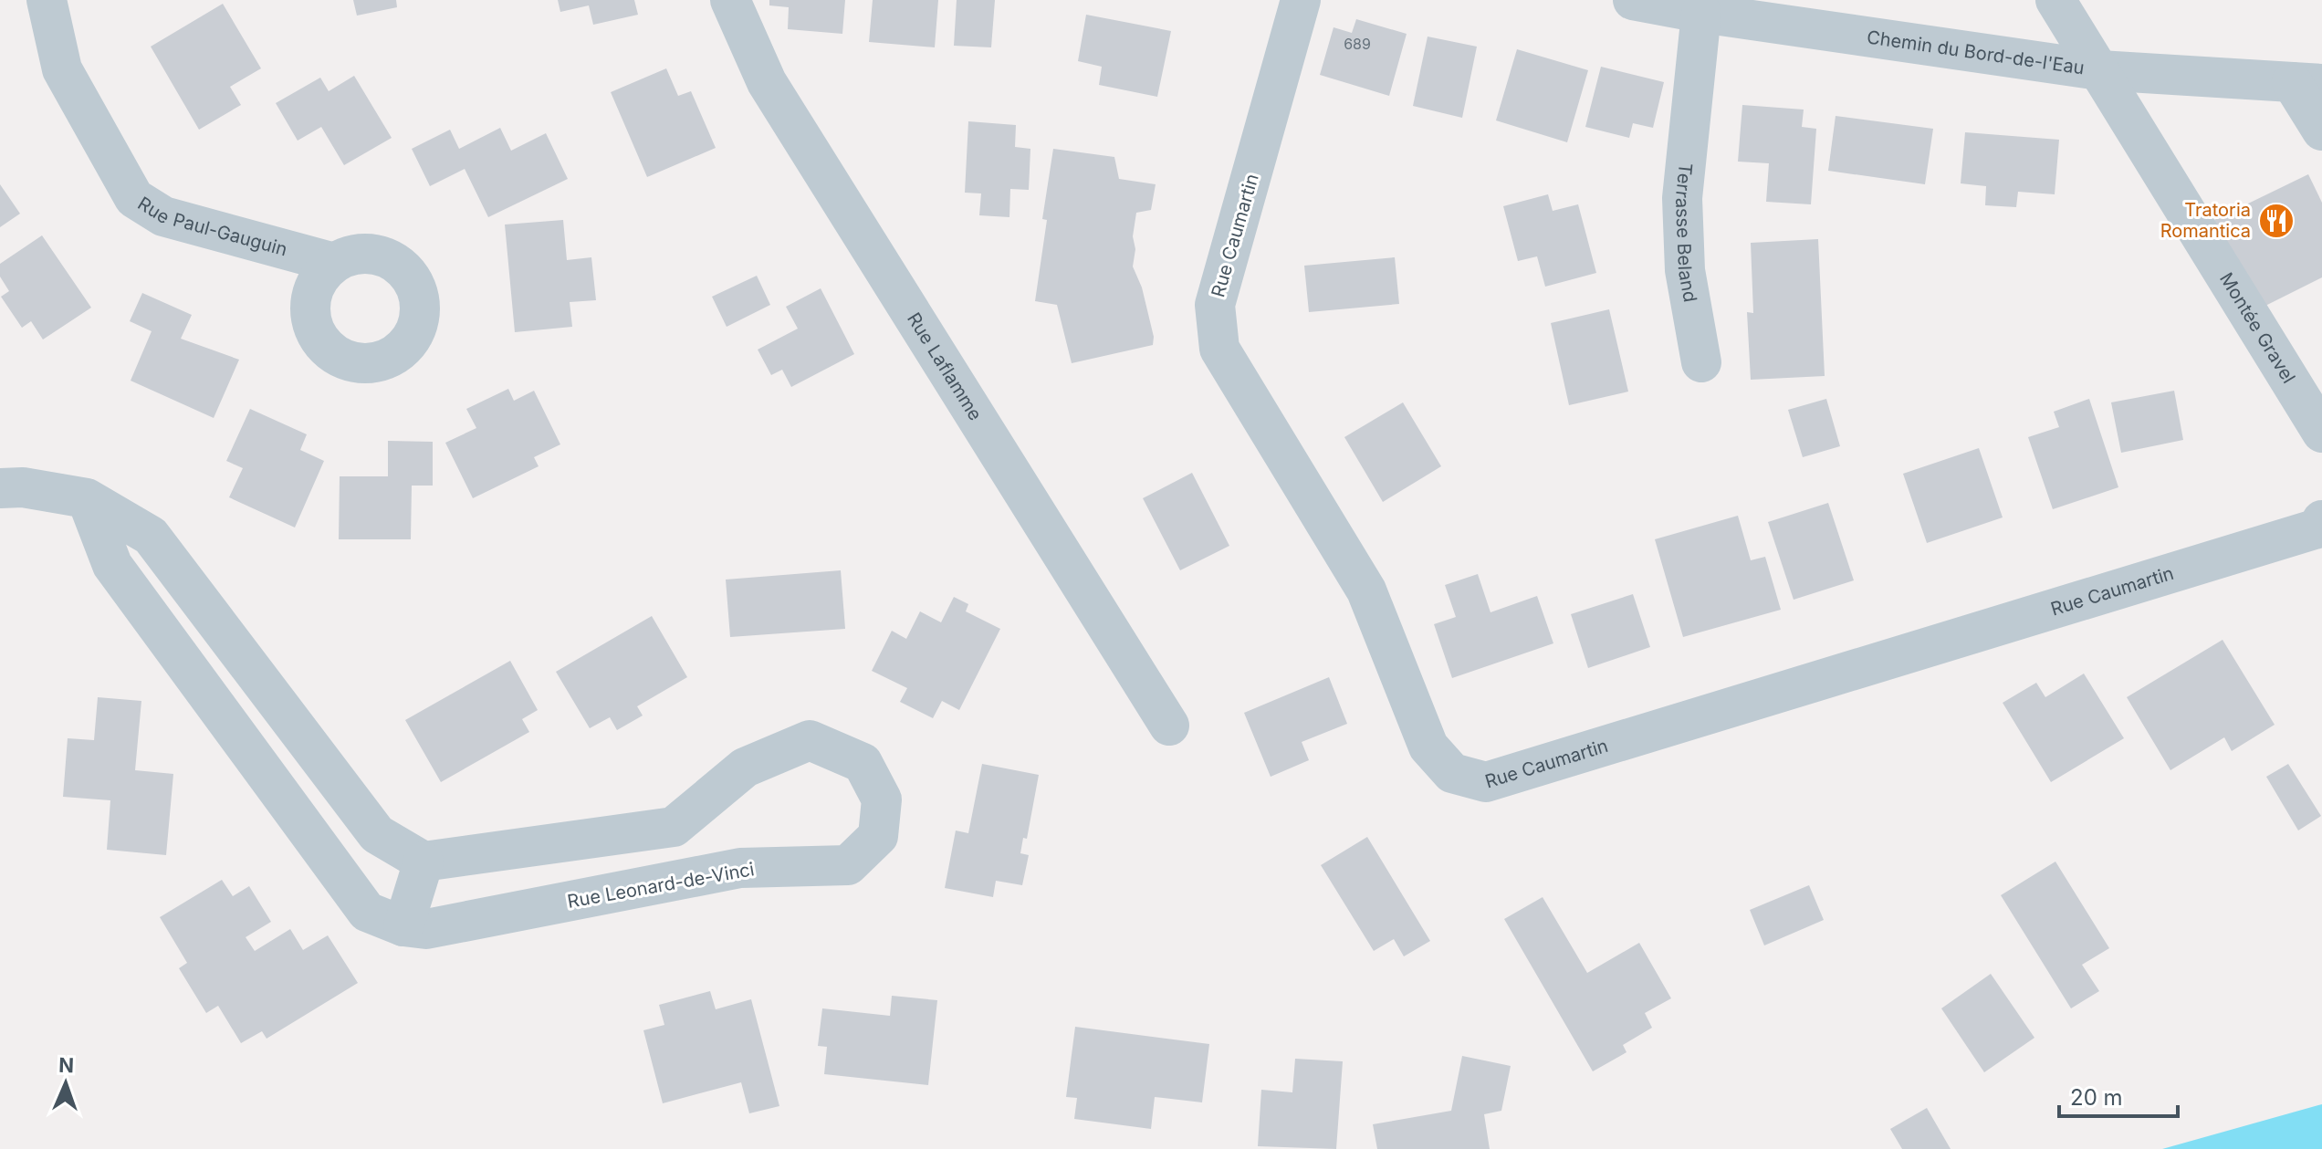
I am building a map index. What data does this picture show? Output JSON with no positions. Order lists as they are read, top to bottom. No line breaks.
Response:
{"streets":{"street":["Chemin du Bord-de-l'Eau","Rue Paul-Gauguin","Terrasse Beland","Rue Caumartin","Montée Gravel","Rue Laflamme","Rue Leonard-de-Vinci"]},"crossings":[["Chemin du Bord-de-l'Eau","Terrasse Beland"],["Chemin du Bord-de-l'Eau","Montée Gravel"]],"places":{"restaurant":["Tratoria Romantica"]},"house_numbers":["689"],"scale_bar":"20 m","north":"top"}
